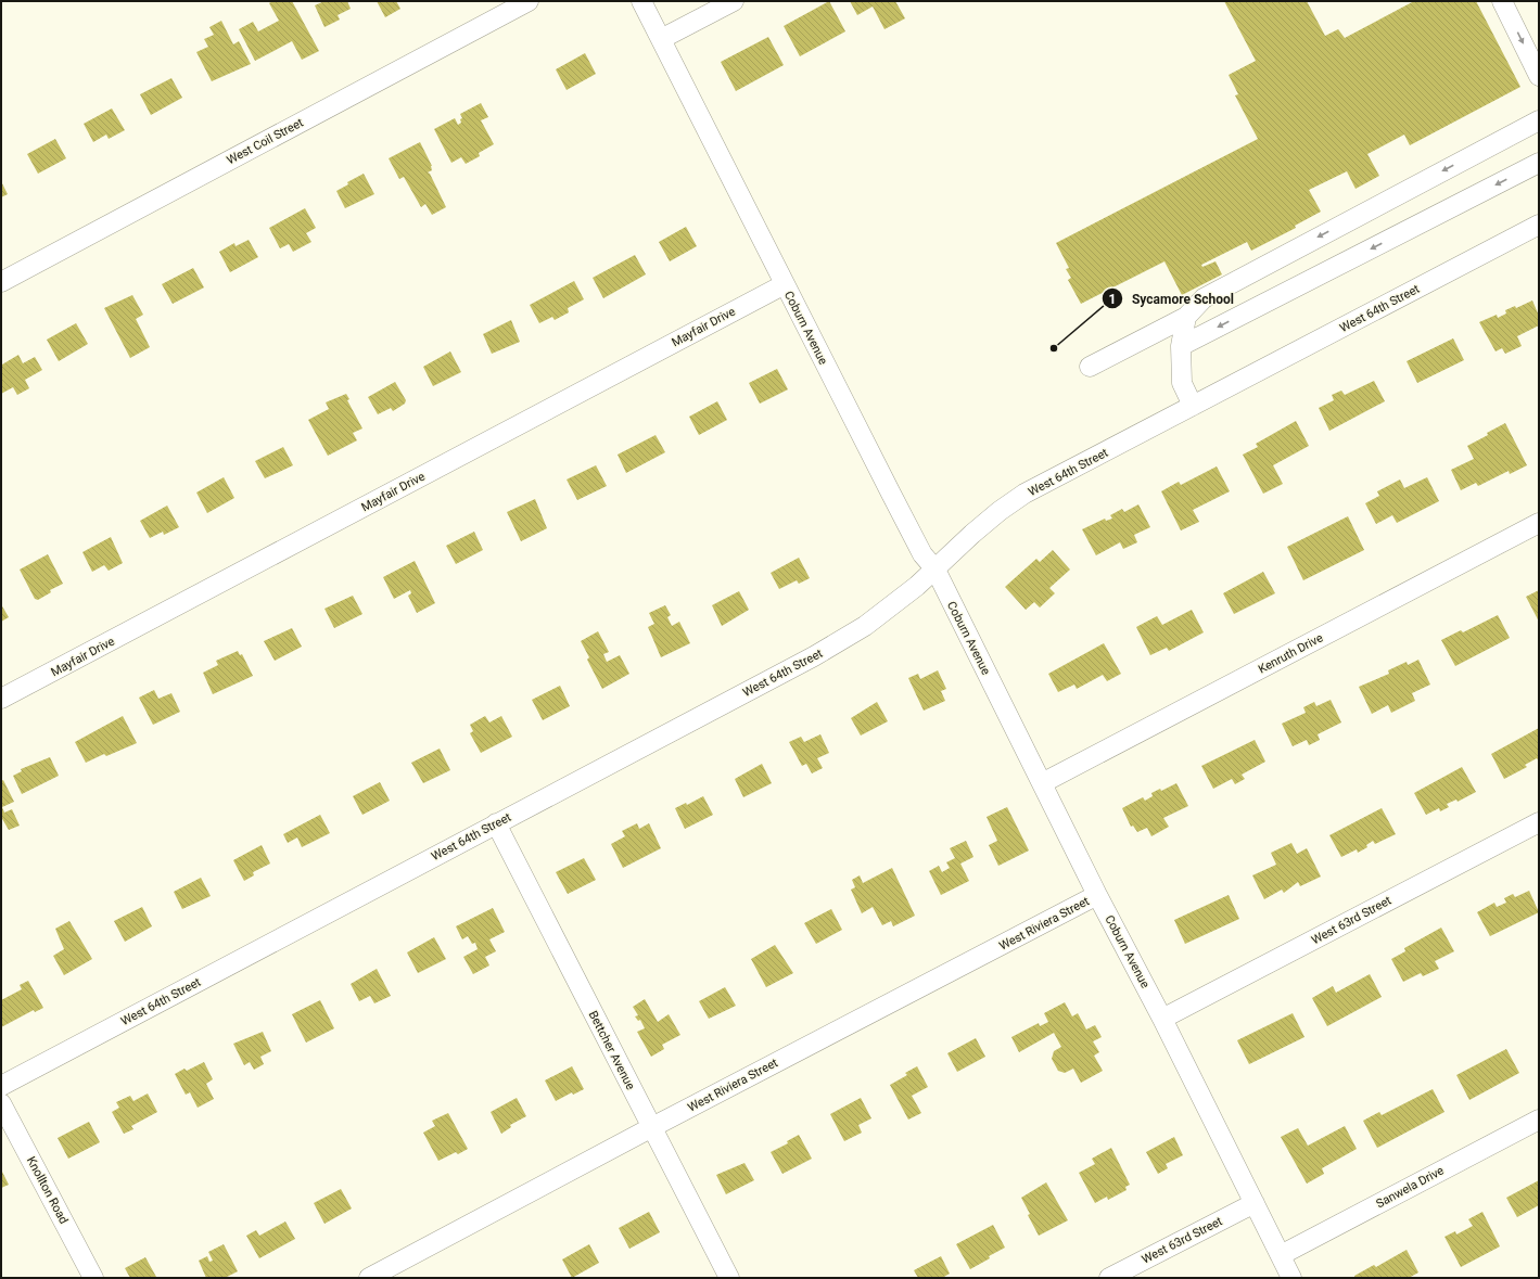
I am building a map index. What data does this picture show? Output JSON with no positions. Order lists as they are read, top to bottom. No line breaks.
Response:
{"streets":{"street":["West Coil Street","West 64th Street","Mayfair Drive","Coburn Avenue","Kenruth Drive","West 63rd Street","West Riviera Street","Bettcher Avenue","Sanwela Drive","Knollton Road"]},"crossings":[["West 64th Street","Coburn Avenue"],["West 64th Street","Bettcher Avenue"],["Mayfair Drive","Coburn Avenue"],["Coburn Avenue","Kenruth Drive"],["Coburn Avenue","West 63rd Street"],["Coburn Avenue","West Riviera Street"],["Coburn Avenue","Sanwela Drive"],["West Riviera Street","Bettcher Avenue"]],"places":["Sycamore School"]}
